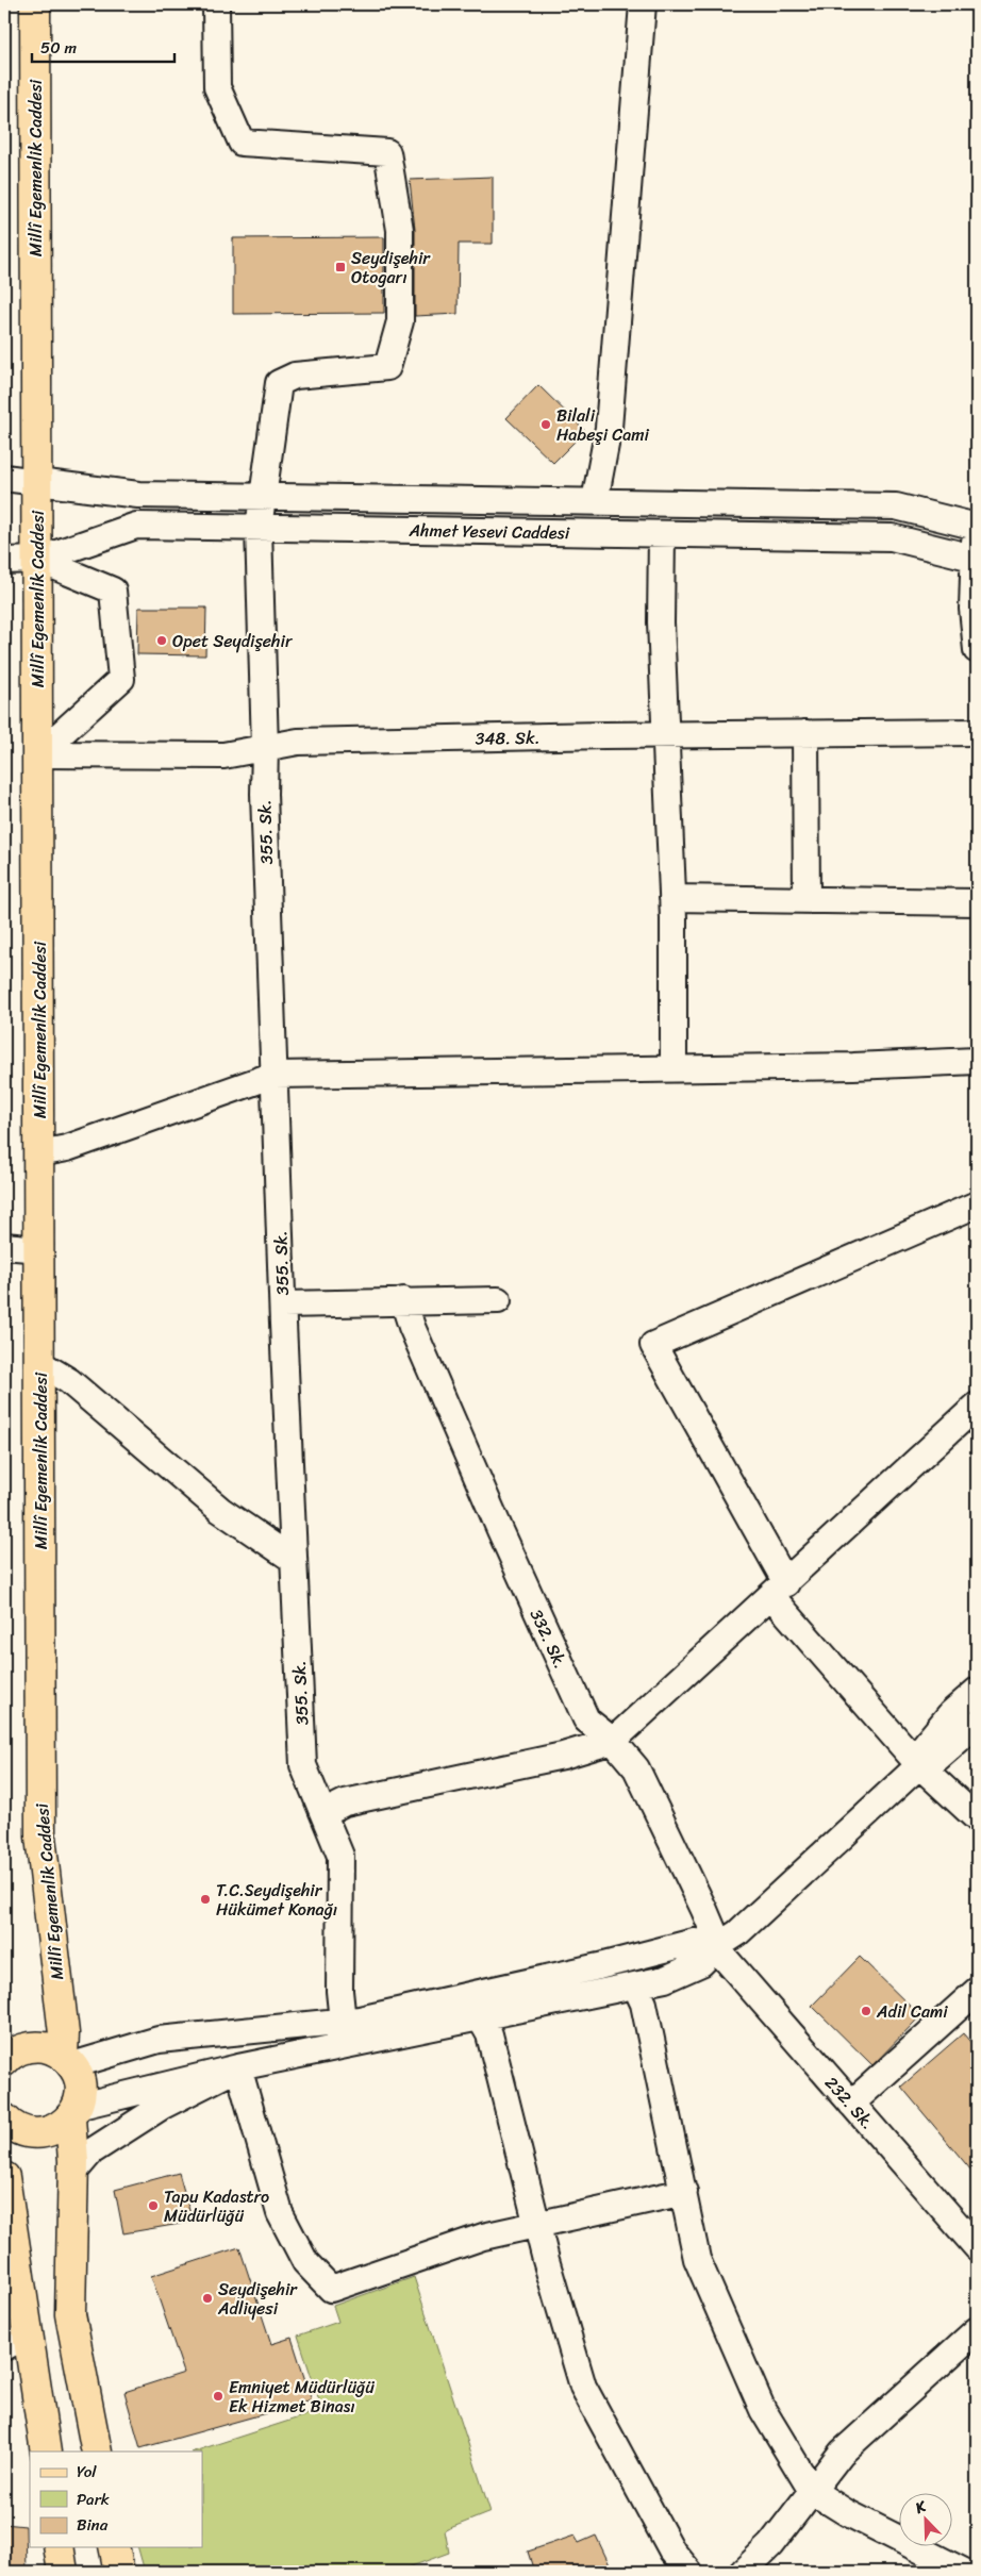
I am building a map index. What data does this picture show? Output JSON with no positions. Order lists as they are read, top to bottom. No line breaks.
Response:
{"streets":{"main road":["Millî Egemenlik Caddesi"],"street":["Ahmet Yesevi Caddesi","348. Sk.","355. Sk.","332. Sk.","232. Sk."]},"crossings":[["Millî Egemenlik Caddesi","Ahmet Yesevi Caddesi"],["Millî Egemenlik Caddesi","348. Sk."],["Ahmet Yesevi Caddesi","355. Sk."],["348. Sk.","355. Sk."],["332. Sk.","232. Sk."]],"places":{"transit":["Seydişehir Otogarı"],"other":["Bilali Habeşi Cami","Opet Seydişehir","T.C.Seydişehir Hükümet Konağı","Adil Cami","Tapu Kadastro Müdürlüğü","Seydişehir Adliyesi","Emniyet Müdürlüğü Ek Hizmet Binası"]},"legend":["Yol","Park","Bina"],"scale_bar":"50 m","north":"top left"}
